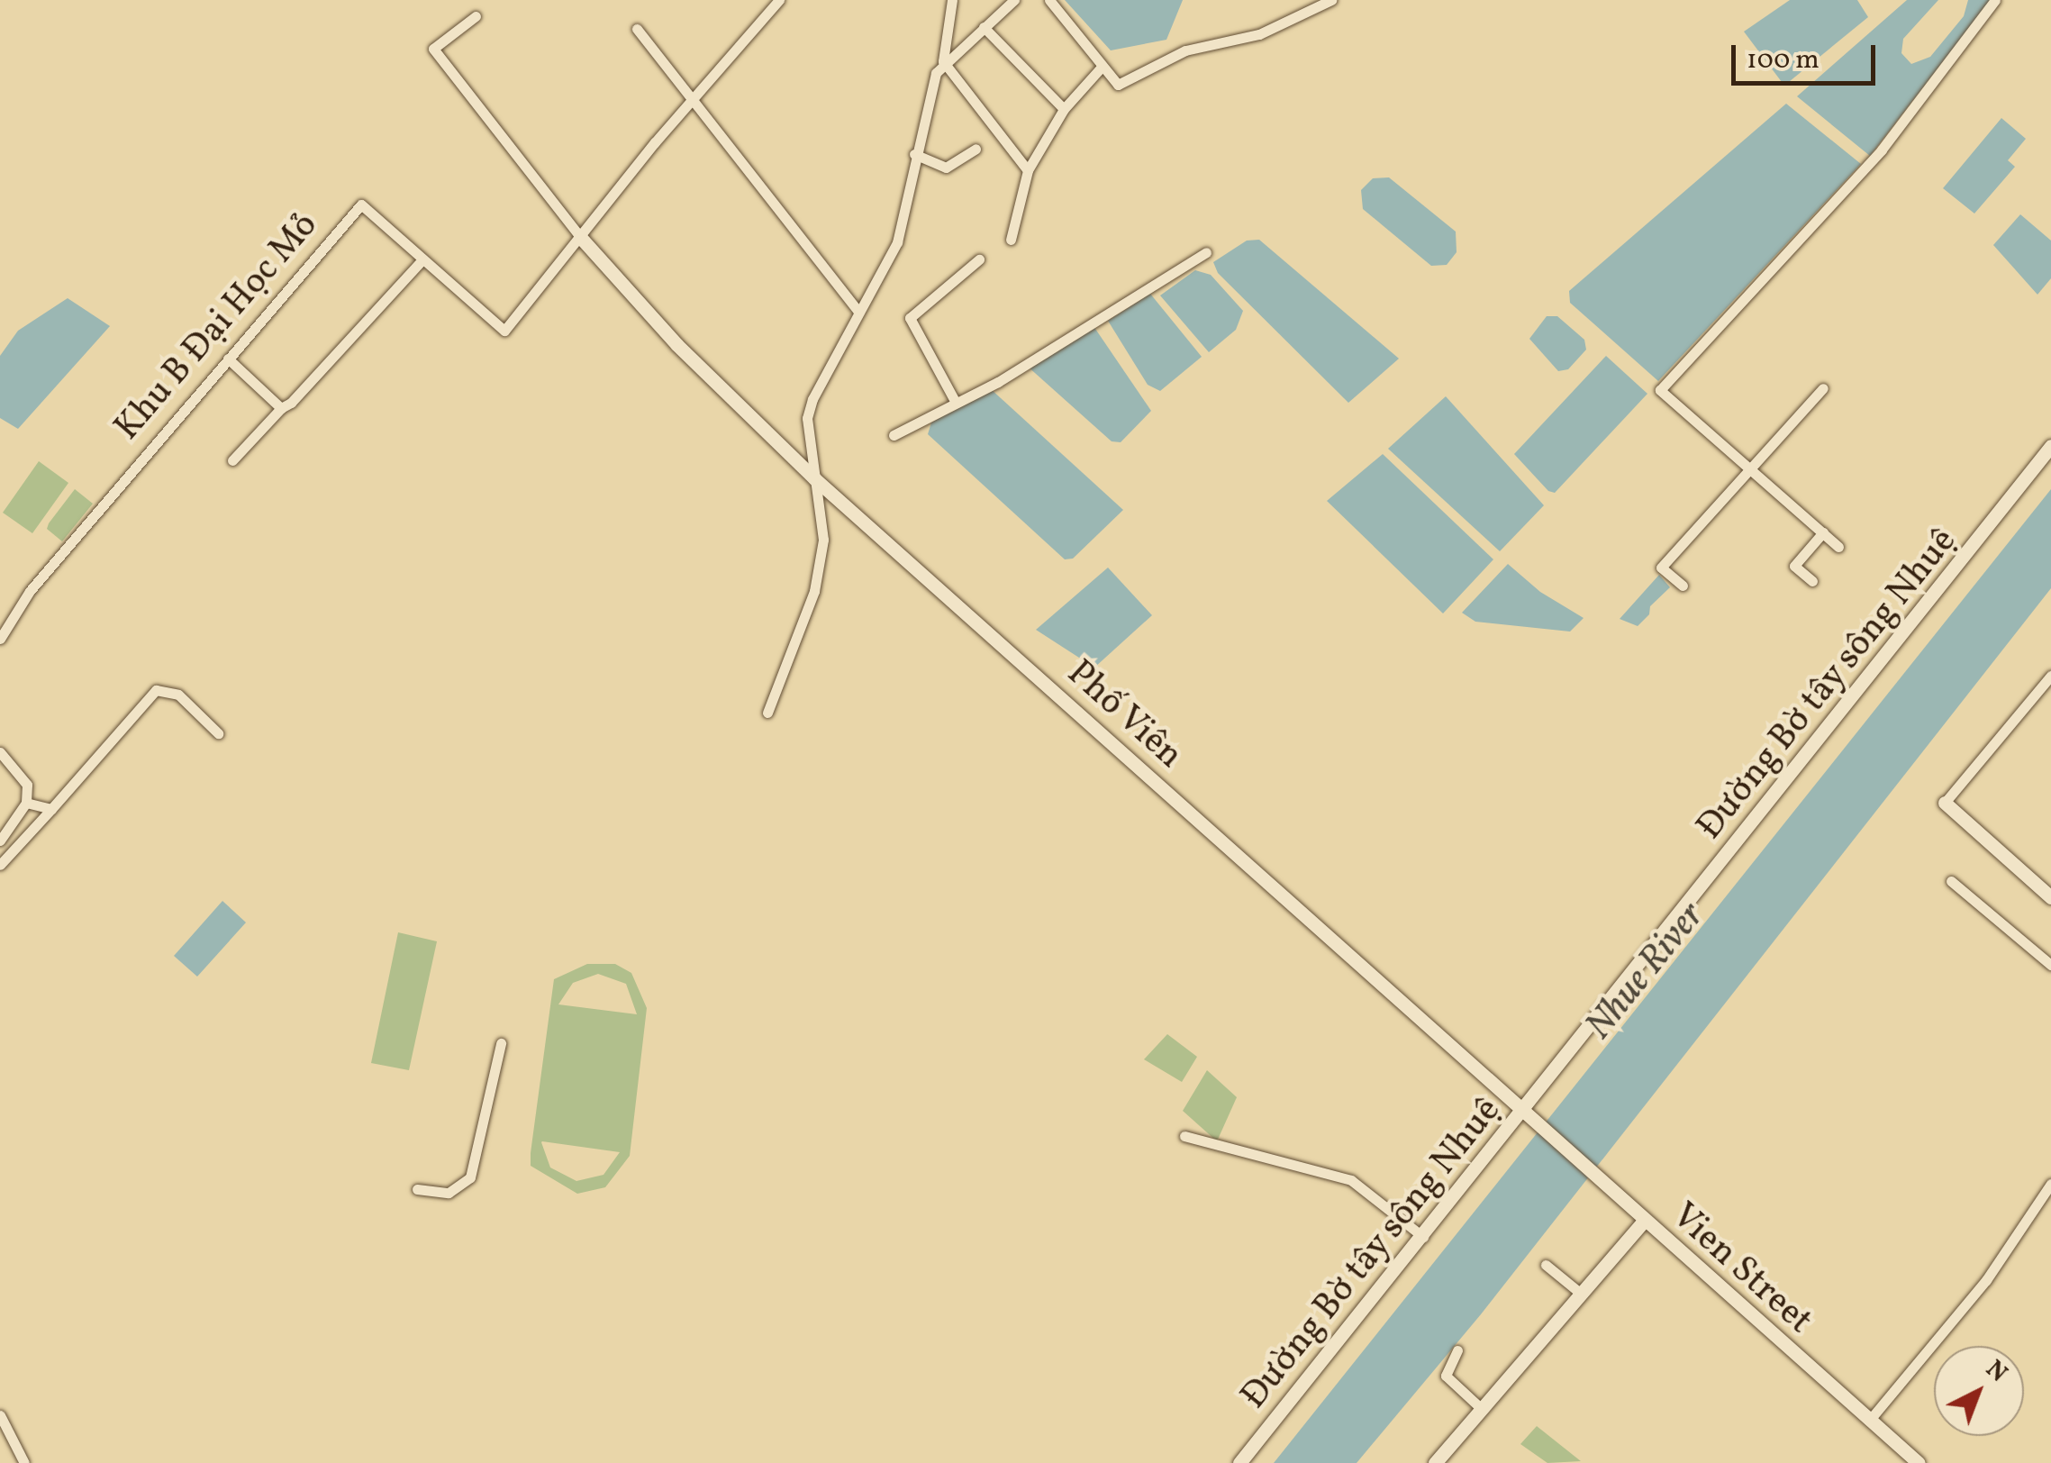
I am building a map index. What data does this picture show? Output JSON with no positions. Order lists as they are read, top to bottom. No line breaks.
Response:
{"streets":{"street":["Khu B Đại Học Mỏ","Đường Bờ tây sông Nhuệ","Phố Viên","Vien Street"]},"crossings":[["Khu B Đại Học Mỏ","Phố Viên"],["Đường Bờ tây sông Nhuệ","Phố Viên"],["Phố Viên","Vien Street"]],"water":["Nhue River"],"scale_bar":"100 m","north":"top right"}
